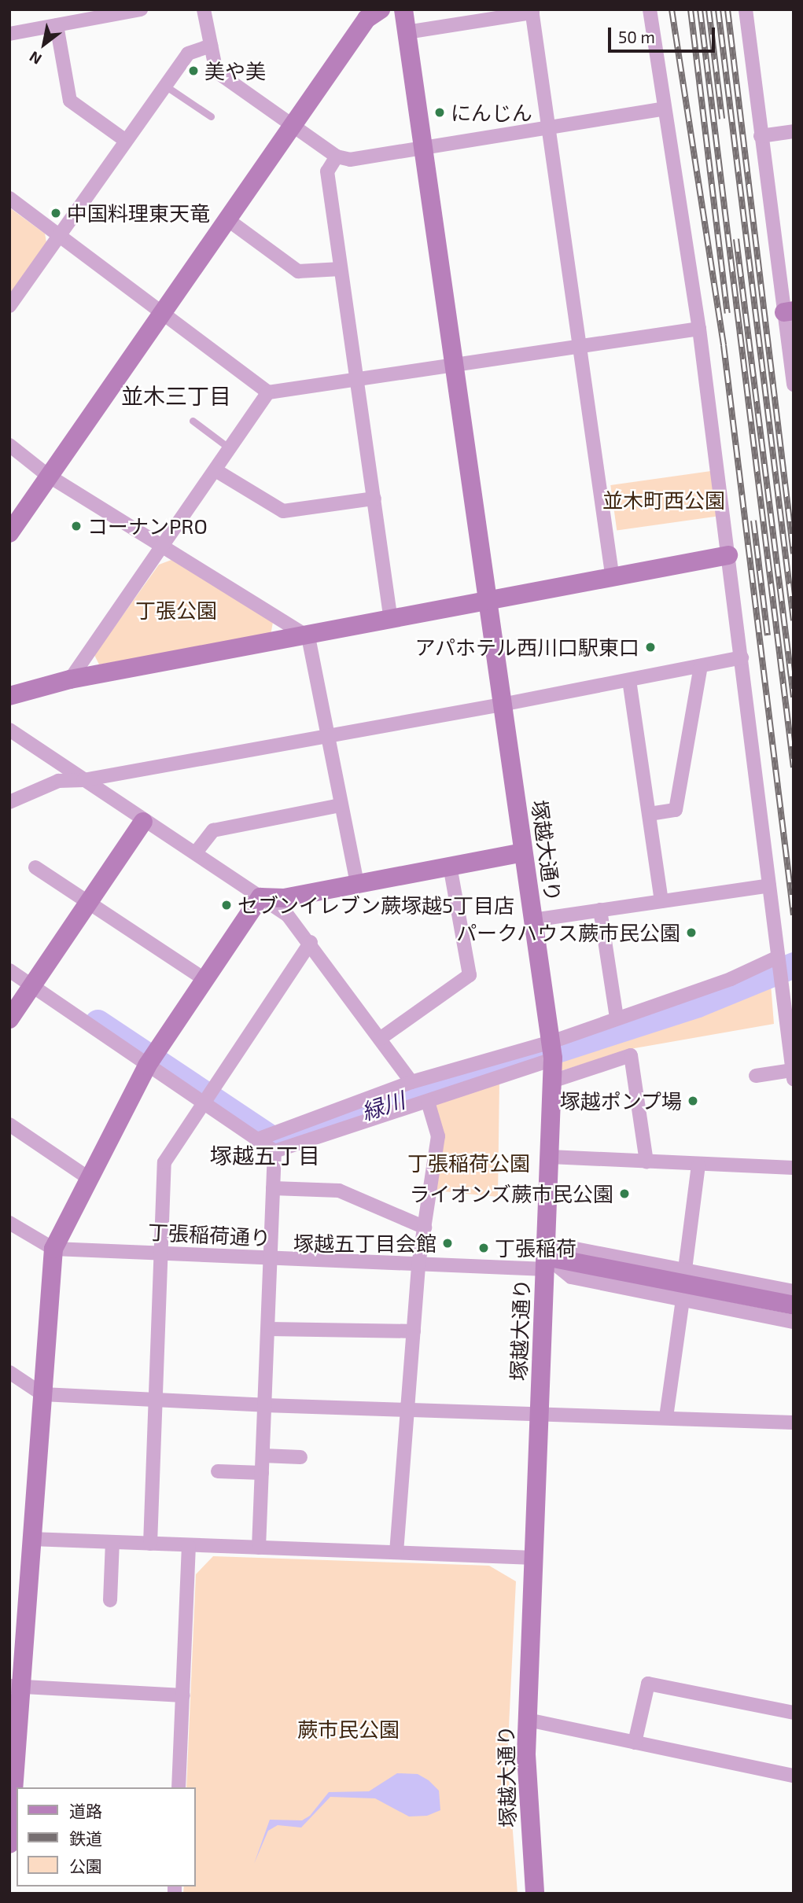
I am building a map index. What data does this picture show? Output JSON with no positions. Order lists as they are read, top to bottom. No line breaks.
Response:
{"streets":{"street":["塚越大通り","丁張稲荷通り"]},"crossings":[["塚越大通り","丁張稲荷通り"]],"districts":["並木三丁目","塚越五丁目"],"water":["緑川"],"parks":["並木町西公園","丁張公園","丁張稲荷公園","蕨市民公園"],"places":["美や美","にんじん","中国料理東天竜","コーナンPRO","アパホテル西川口駅東口","セブンイレブン蕨塚越5丁目店","パークハウス蕨市民公園","塚越ポンプ場","ライオンズ蕨市民公園","塚越五丁目会館","丁張稲荷"],"legend":["道路","鉄道","公園"],"scale_bar":"50 m","north":"bottom left"}
